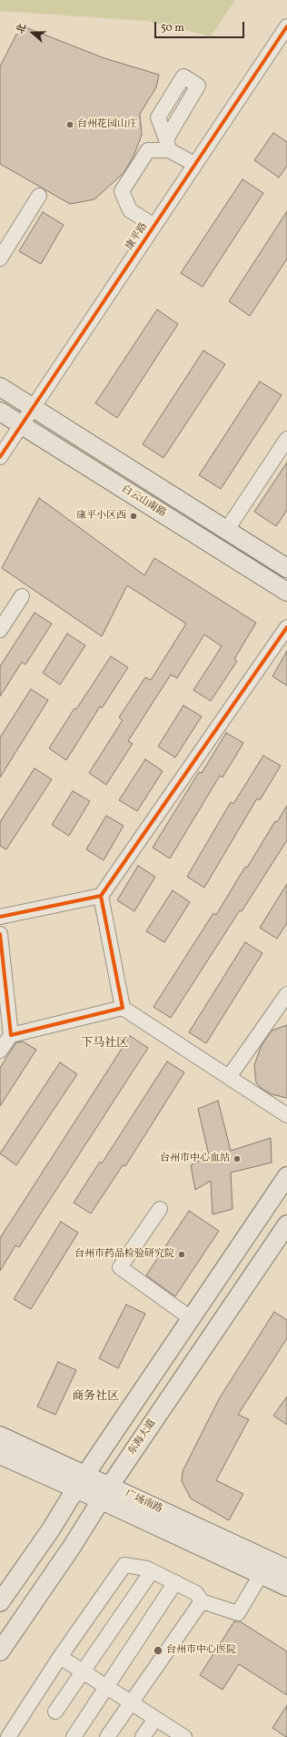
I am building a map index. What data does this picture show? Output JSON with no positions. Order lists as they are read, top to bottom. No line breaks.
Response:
{"streets":{"main road":["白云山南路","东海大道","广场南路"],"street":["康平路"]},"crossings":[["康平路","白云山南路"],["东海大道","广场南路"]],"districts":["下马社区","商务社区"],"places":["台州花园山庄","康平小区西","台州市中心血站","台州市药品检验研究院","台州市中心医院"],"scale_bar":"50 m","north":"left"}
